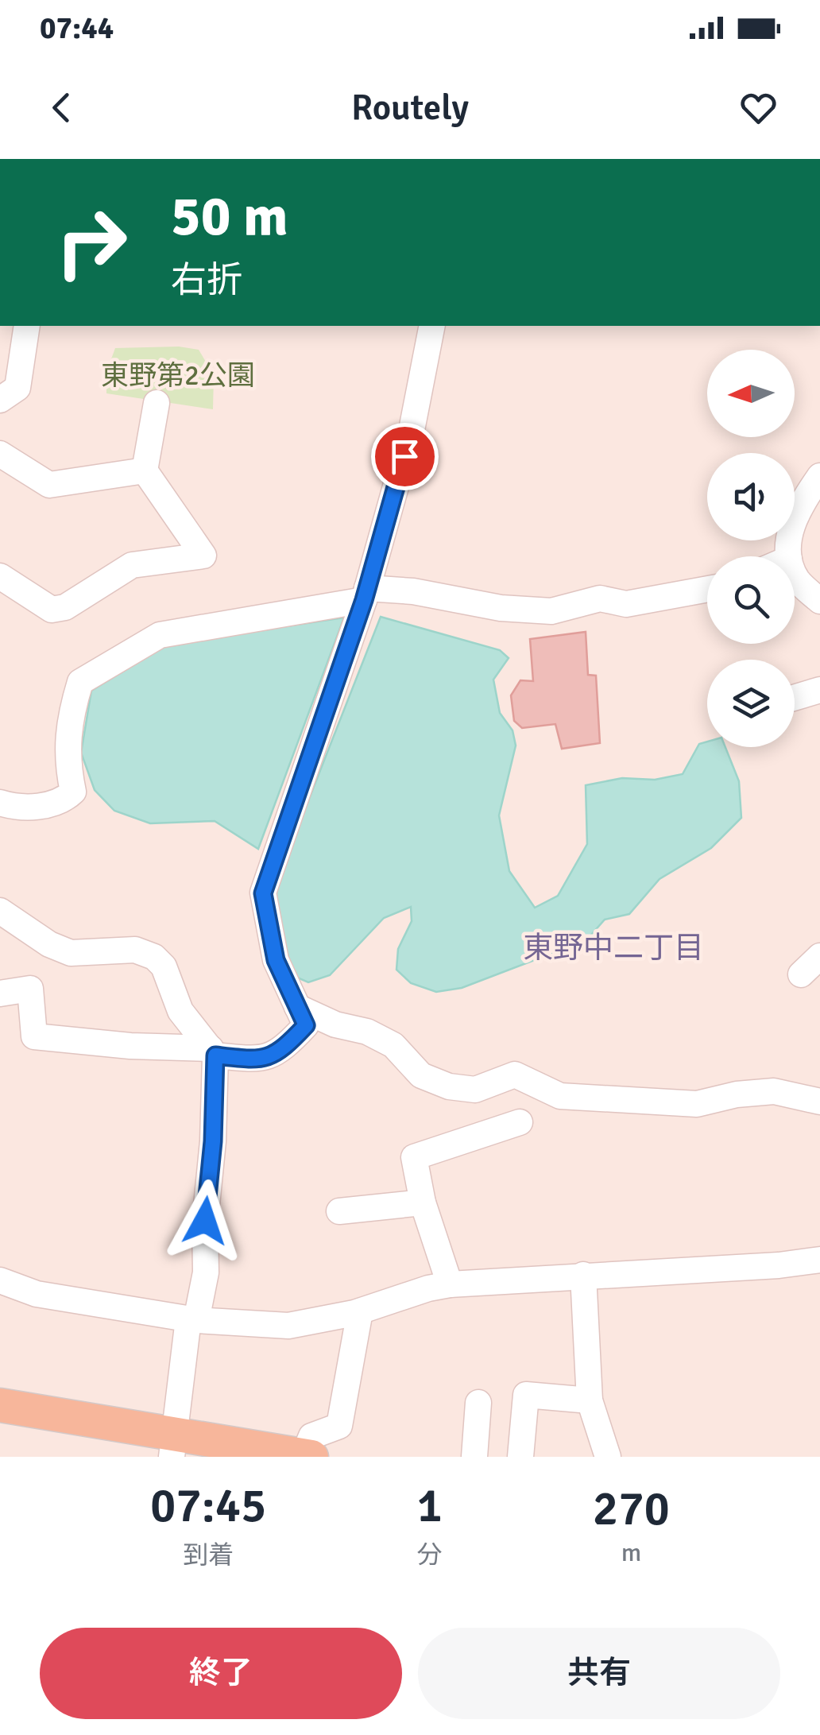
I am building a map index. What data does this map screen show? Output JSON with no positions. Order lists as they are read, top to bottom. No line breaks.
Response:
{"districts":["東野中二丁目"],"parks":["東野第2公園"],"north":"left","page":{"status":"07:44","header":"Routely","turn":["50 m","右折"],"eta":["07:45","到着","1","分","270","m"],"buttons":["終了","共有"]}}
